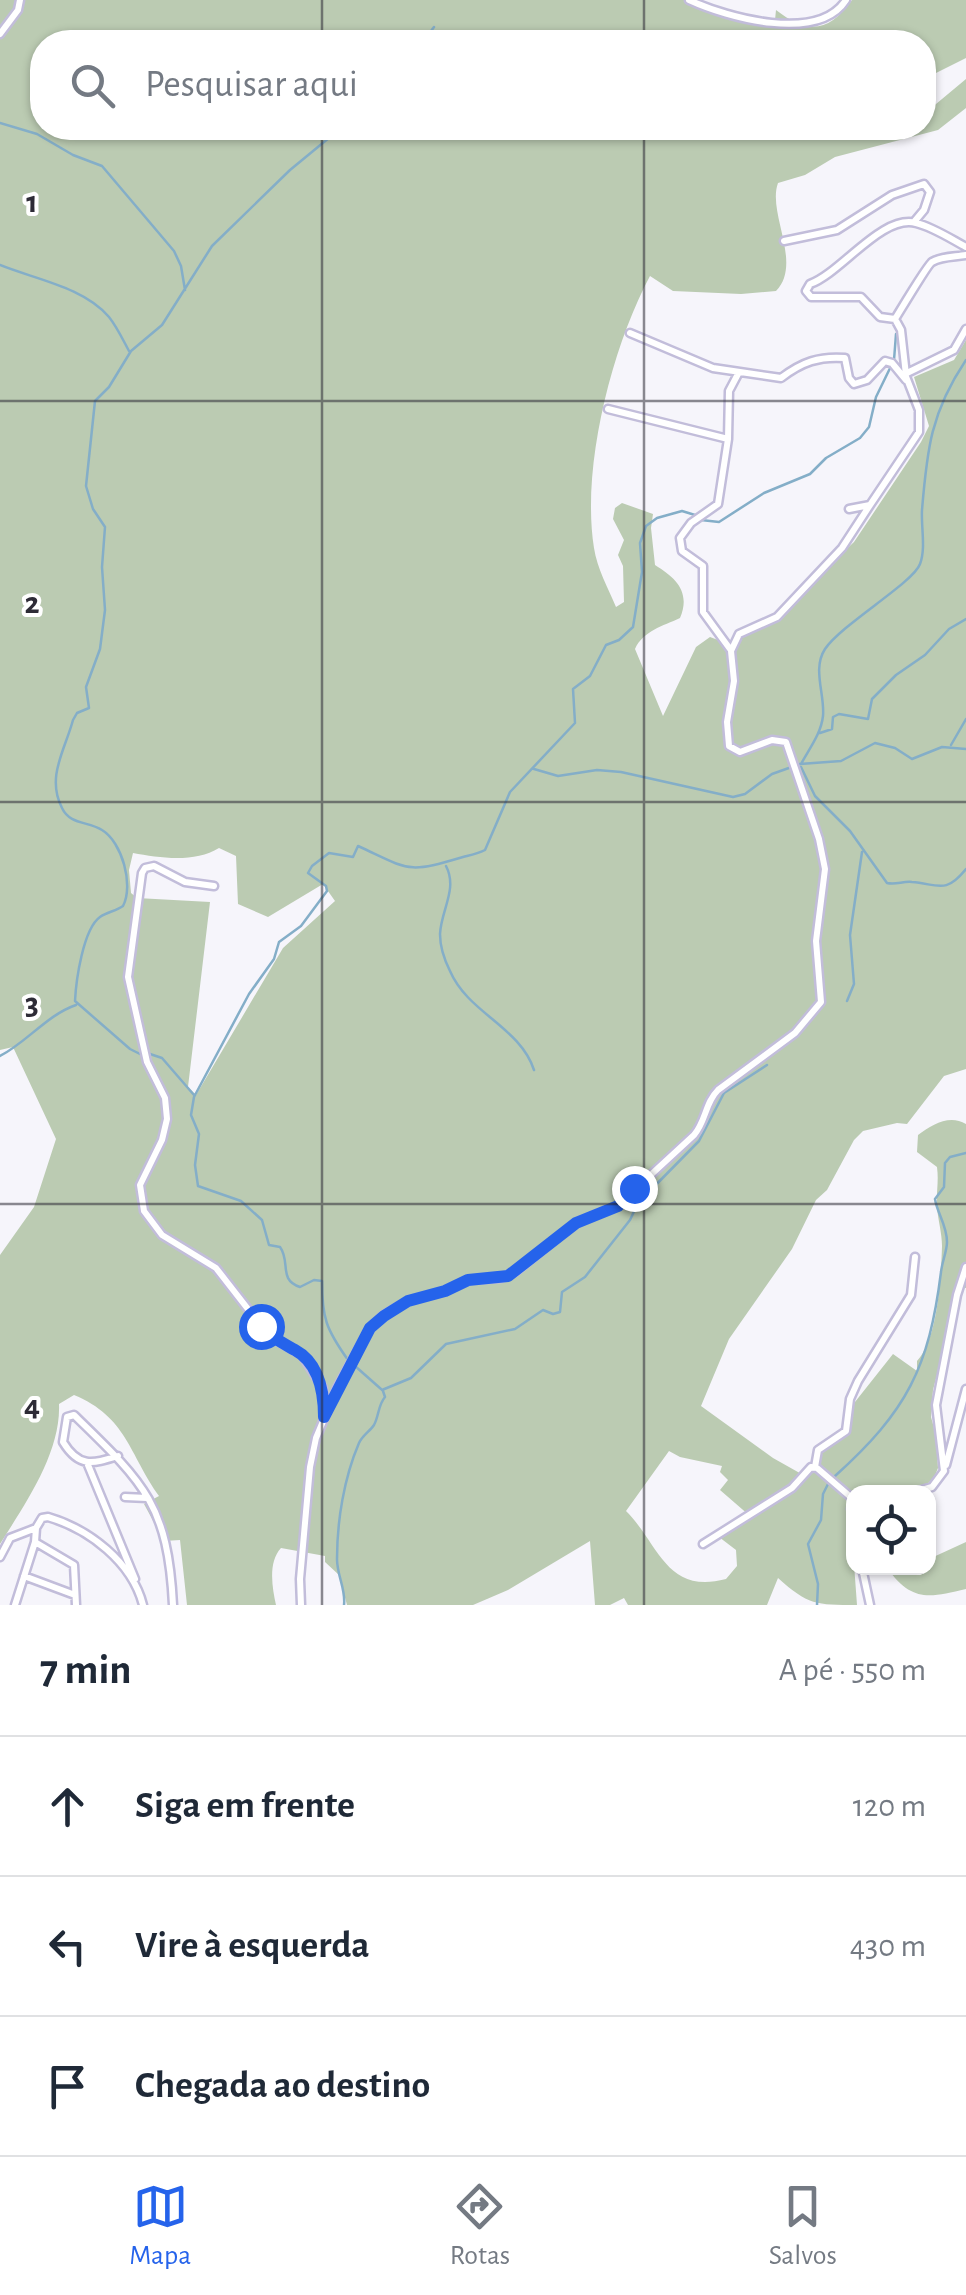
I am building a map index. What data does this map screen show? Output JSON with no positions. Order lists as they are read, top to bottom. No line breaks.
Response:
{"page":{"search":"Pesquisar aqui","heading":["7 min","A pé · 550 m"],"list":[["Siga em frente","120 m"],["Vire à esquerda","430 m"],"Chegada ao destino"],"nav":["Mapa","Rotas","Salvos"]},"grid":{"rows":["1","2","3","4"]}}
